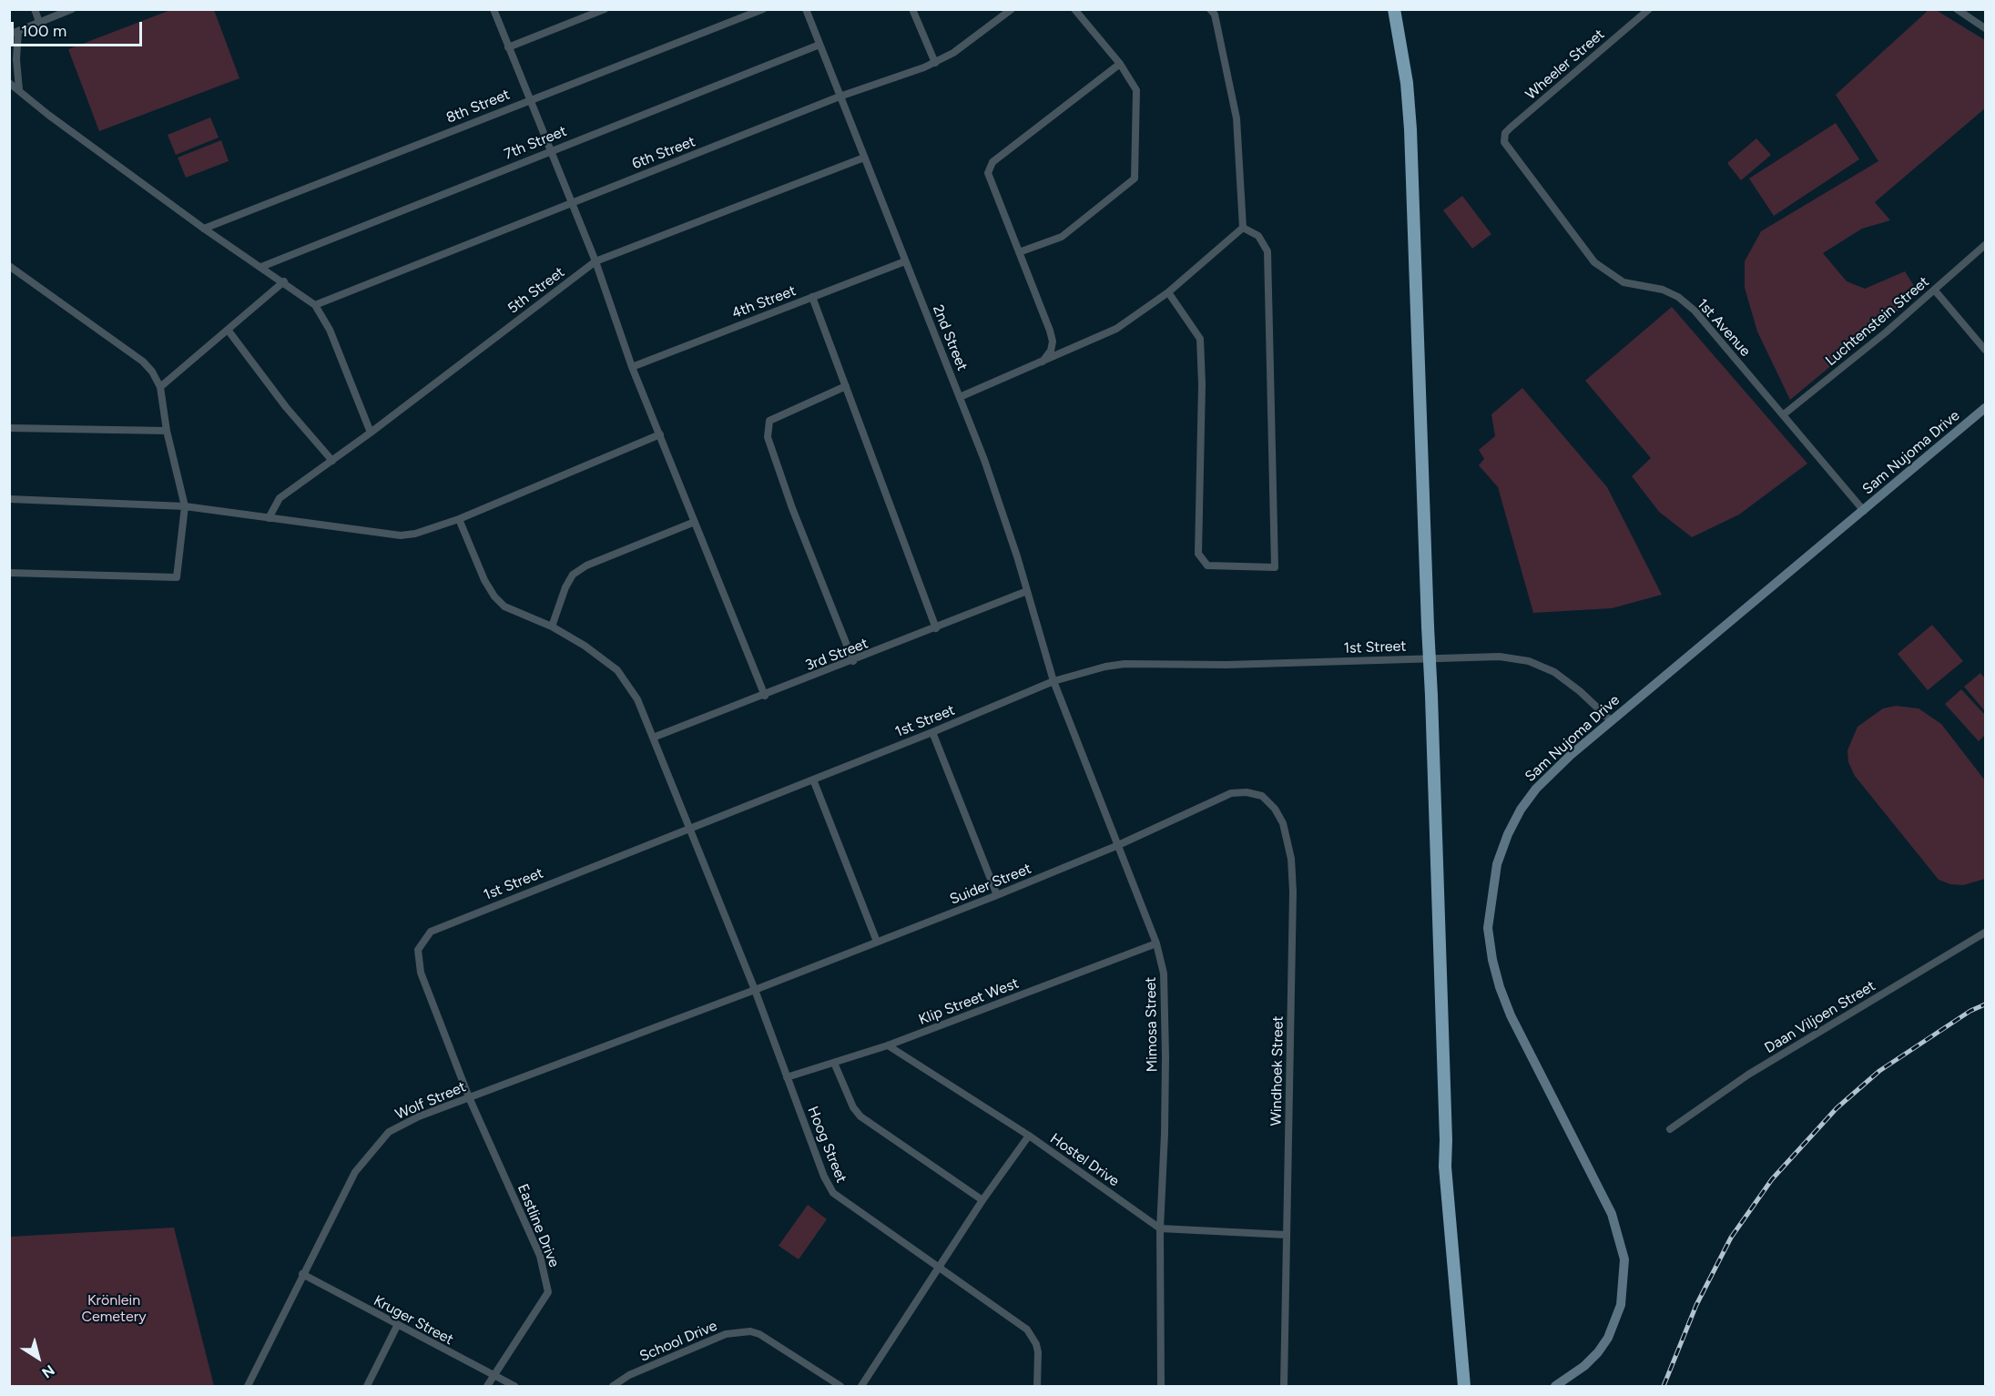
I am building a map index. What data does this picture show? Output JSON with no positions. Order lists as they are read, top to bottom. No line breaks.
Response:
{"streets":{"main road":["Sam Nujoma Drive"],"street":["Wheeler Street","8th Street","7th Street","6th Street","5th Street","4th Street","Luchtenstein Street","1st Avenue","2nd Street","1st Street","3rd Street","Suider Street","Klip Street West","Daan Viljoen Street","Mimosa Street","Windhoek Street","Wolf Street","Hoog Street","Hostel Drive","Eastline Drive","Kruger Street","School Drive"]},"crossings":[["Wheeler Street","1st Avenue"],["7th Street","2nd Street"],["6th Street","2nd Street"],["5th Street","2nd Street"],["4th Street","2nd Street"],["Luchtenstein Street","1st Avenue"],["1st Avenue","Sam Nujoma Drive"],["2nd Street","1st Street"],["2nd Street","3rd Street"],["2nd Street","Mimosa Street"],["Sam Nujoma Drive","1st Street"],["1st Street","Mimosa Street"],["1st Street","Wolf Street"],["1st Street","Hoog Street"],["1st Street","Eastline Drive"],["3rd Street","Hoog Street"],["Suider Street","Mimosa Street"],["Suider Street","Windhoek Street"],["Suider Street","Wolf Street"],["Suider Street","Hoog Street"],["Klip Street West","Mimosa Street"],["Klip Street West","Hoog Street"],["Klip Street West","Hostel Drive"],["Mimosa Street","Hostel Drive"],["Wolf Street","Hoog Street"],["Wolf Street","Eastline Drive"],["Wolf Street","Kruger Street"],["Eastline Drive","Kruger Street"]],"parks":["Krönlein Cemetery"],"scale_bar":"100 m","north":"bottom right"}
